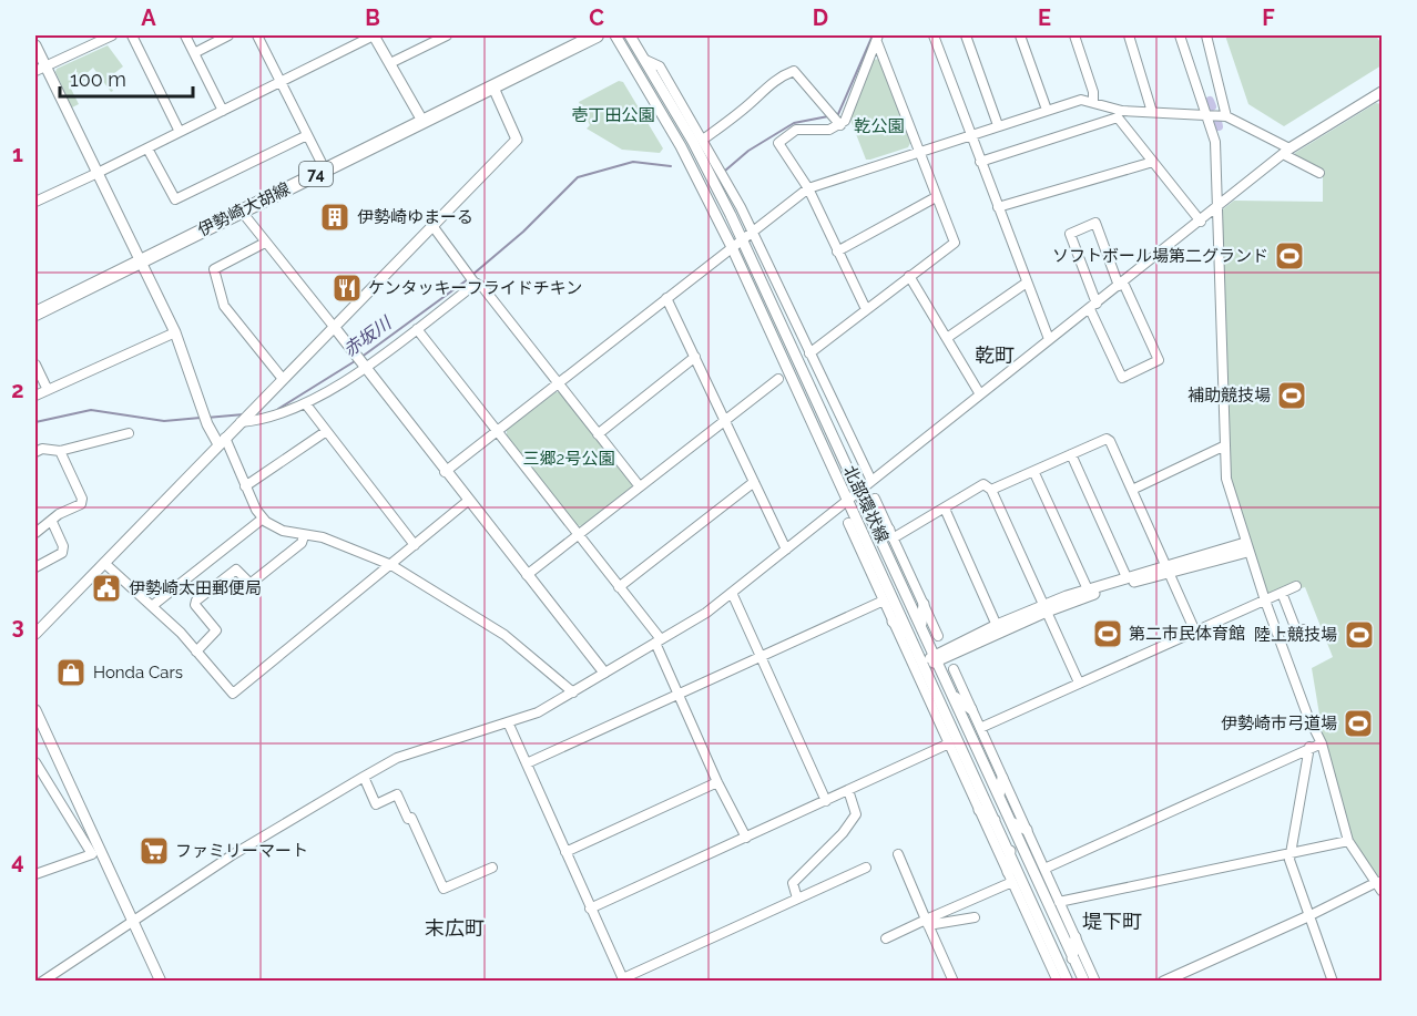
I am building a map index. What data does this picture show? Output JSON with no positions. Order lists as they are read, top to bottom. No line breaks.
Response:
{"streets":{"main road":["74","伊勢崎大胡線"],"street":["北部環状線"]},"districts":["乾町","堤下町","末広町"],"water":["赤坂川"],"parks":["壱丁田公園","乾公園","三郷2号公園"],"places":{"building":["伊勢崎ゆまーる"],"sports":["ソフトボール場第二グランド","補助競技場","第二市民体育館","陸上競技場","伊勢崎市弓道場"],"restaurant":["ケンタッキーフライドチキン"],"public building":["伊勢崎太田郵便局"],"shop":["Honda Cars"],"supermarket":["ファミリーマート"]},"scale_bar":"100 m","grid":{"columns":["A","B","C","D","E","F"],"rows":["1","2","3","4"]}}
